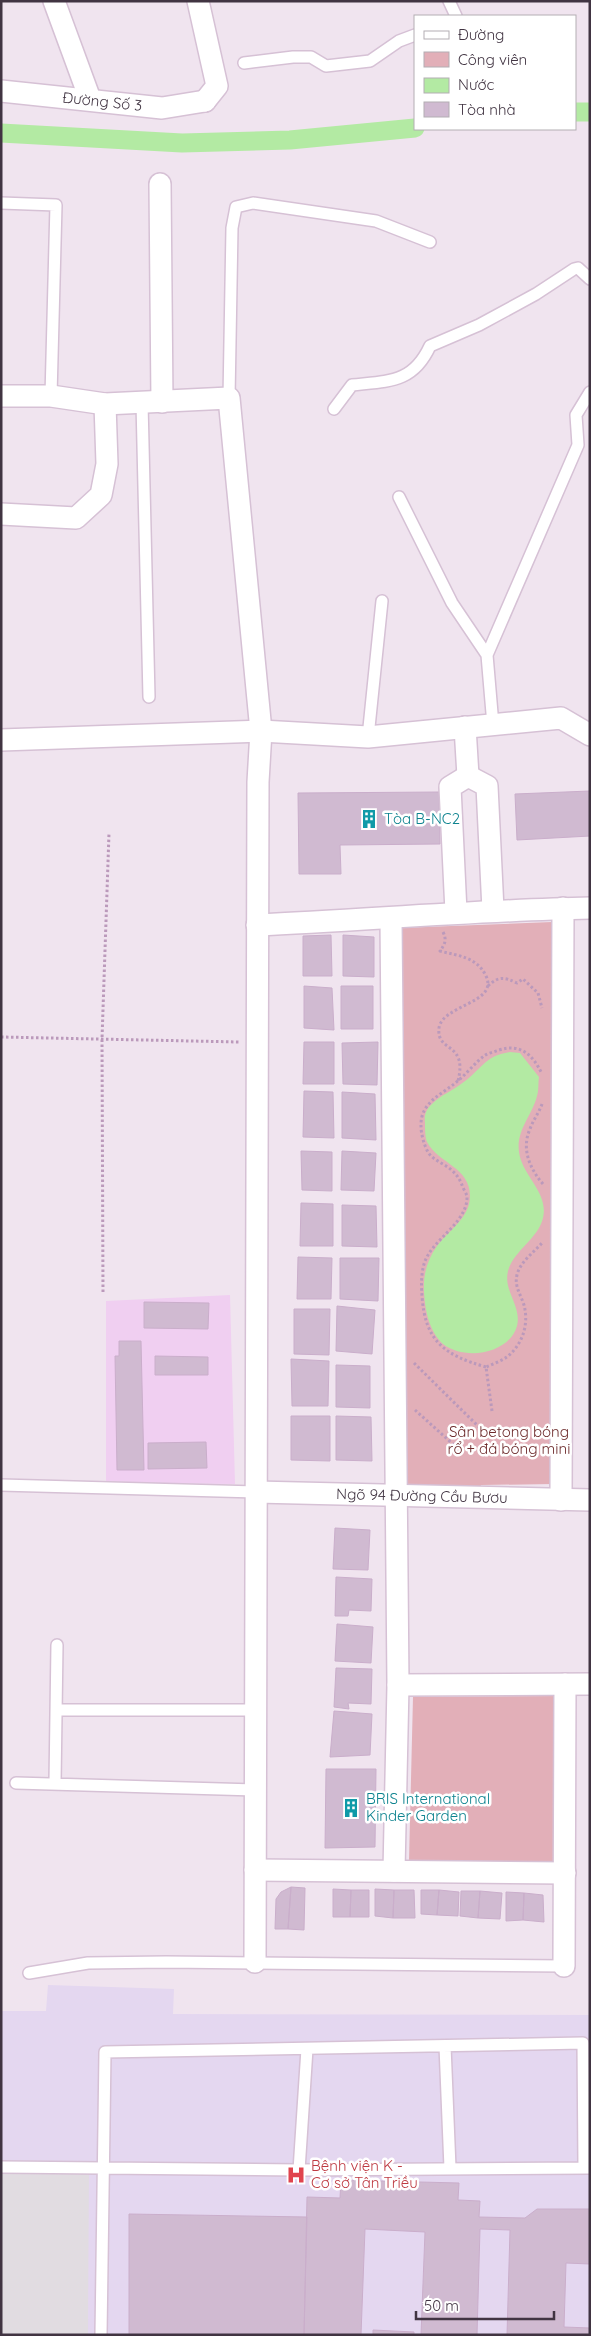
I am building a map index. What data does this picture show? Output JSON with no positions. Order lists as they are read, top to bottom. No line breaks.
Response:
{"streets":{"street":["Đường Số 3","Ngõ 94 Đường Cầu Bươu"]},"parks":["Sân betong bóng rổ + đá bóng mini"],"places":{"building":["Tòa B-NC2","BRIS International Kinder Garden"],"hospital":["Bệnh viện K - Cơ sở Tân Triều"]},"legend":["Đường","Công viên","Nước","Tòa nhà"],"scale_bar":"50 m"}
